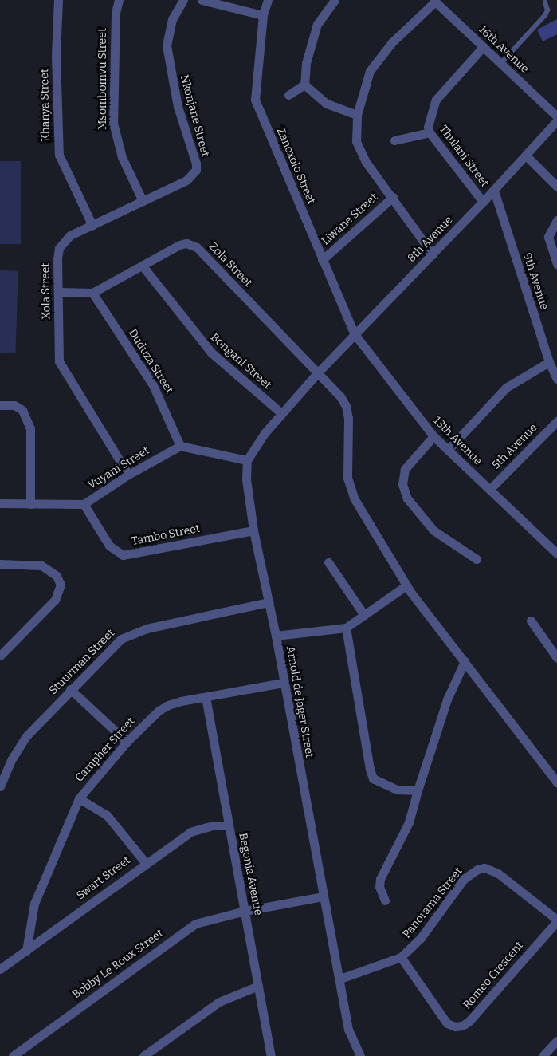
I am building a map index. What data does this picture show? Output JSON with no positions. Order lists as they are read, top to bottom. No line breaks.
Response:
{"streets":{"street":["16th Avenue","Msombomvu Street","Khanya Street","Nkonjane Street","Thulani Street","Zanoxolo Street","Liwane Street","8th Avenue","Zola Street","9th Avenue","Xola Street","Duduza Street","Bongani Street","13th Avenue","5th Avenue","Vuyani Street","Tambo Street","Stuurman Street","Arnold de Jager Street","Campher Street","Begonia Avenue","Swart Street","Panorama Street","Bobby Le Roux Street","Romeo Crescent"]},"crossings":[["16th Avenue","Thulani Street"],["Msombomvu Street","Xola Street"],["Khanya Street","Xola Street"],["Nkonjane Street","Xola Street"],["Thulani Street","8th Avenue"],["Zanoxolo Street","Liwane Street"],["Zanoxolo Street","8th Avenue"],["Zanoxolo Street","13th Avenue"],["8th Avenue","Zola Street"],["8th Avenue","9th Avenue"],["8th Avenue","13th Avenue"],["Zola Street","Xola Street"],["Zola Street","Duduza Street"],["Zola Street","Bongani Street"],["Xola Street","Vuyani Street"],["Duduza Street","Vuyani Street"],["13th Avenue","5th Avenue"],["Vuyani Street","Tambo Street"],["Tambo Street","Arnold de Jager Street"],["Stuurman Street","Arnold de Jager Street"],["Arnold de Jager Street","Campher Street"],["Arnold de Jager Street","Panorama Street"],["Arnold de Jager Street","Bobby Le Roux Street"],["Campher Street","Begonia Avenue"],["Campher Street","Swart Street"],["Begonia Avenue","Swart Street"],["Begonia Avenue","Bobby Le Roux Street"],["Panorama Street","Romeo Crescent"]]}
